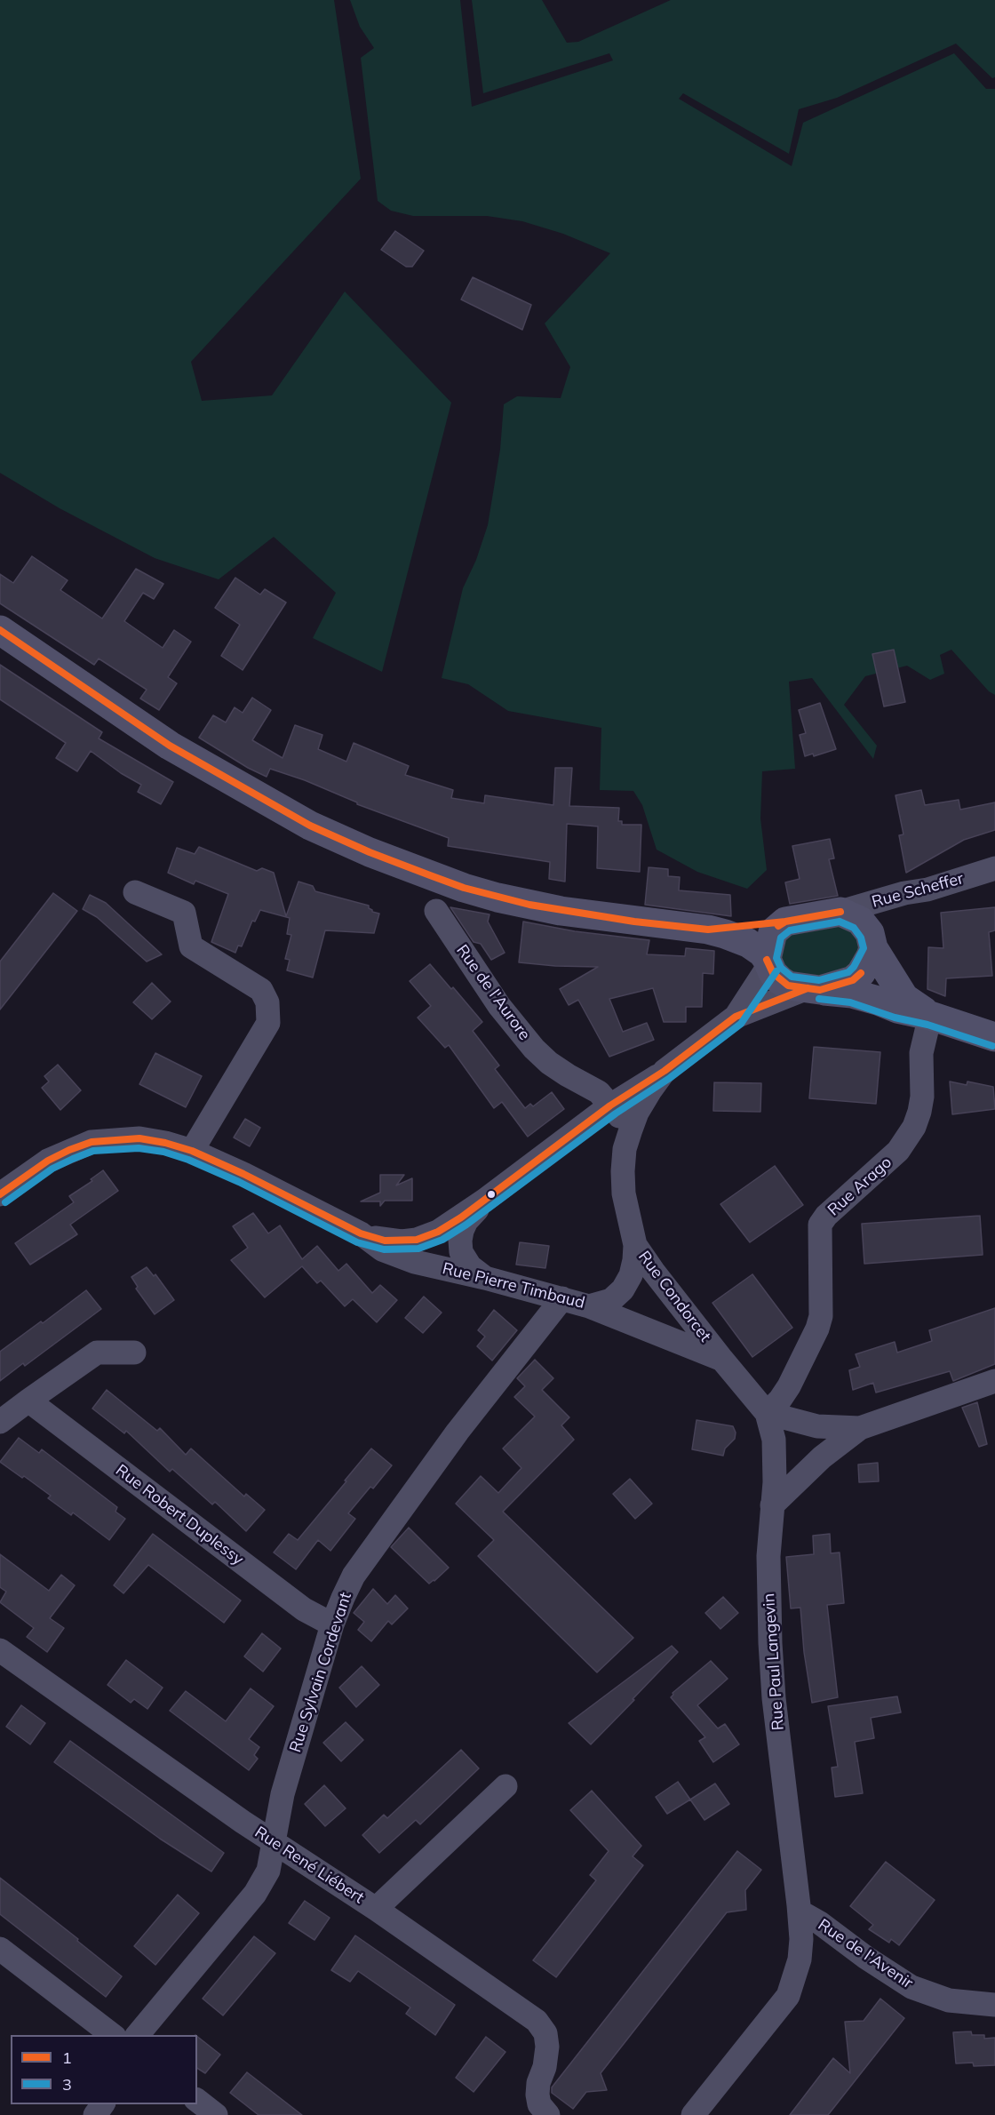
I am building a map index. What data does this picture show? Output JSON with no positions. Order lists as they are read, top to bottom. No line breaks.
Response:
{"streets":{"street":["Rue Scheffer","Rue de l'Aurore","Rue Arago","Rue Pierre Timbaud","Rue Condorcet","Rue Robert Duplessy","Rue Paul Langevin","Rue Sylvain Cordevant","Rue René Liébert","Rue de l'Avenir"]},"crossings":[["Rue Scheffer","Rue Condorcet"],["Rue de l'Aurore","Rue Pierre Timbaud"],["Rue de l'Aurore","Rue Condorcet"],["Rue Arago","Rue Condorcet"],["Rue Arago","Rue Paul Langevin"],["Rue Pierre Timbaud","Rue Condorcet"],["Rue Pierre Timbaud","Rue Sylvain Cordevant"],["Rue Condorcet","Rue Paul Langevin"],["Rue Robert Duplessy","Rue Sylvain Cordevant"],["Rue Paul Langevin","Rue de l'Avenir"],["Rue Sylvain Cordevant","Rue René Liébert"]],"lines":["transit line 1","transit line 3"],"legend":["1","3"]}
